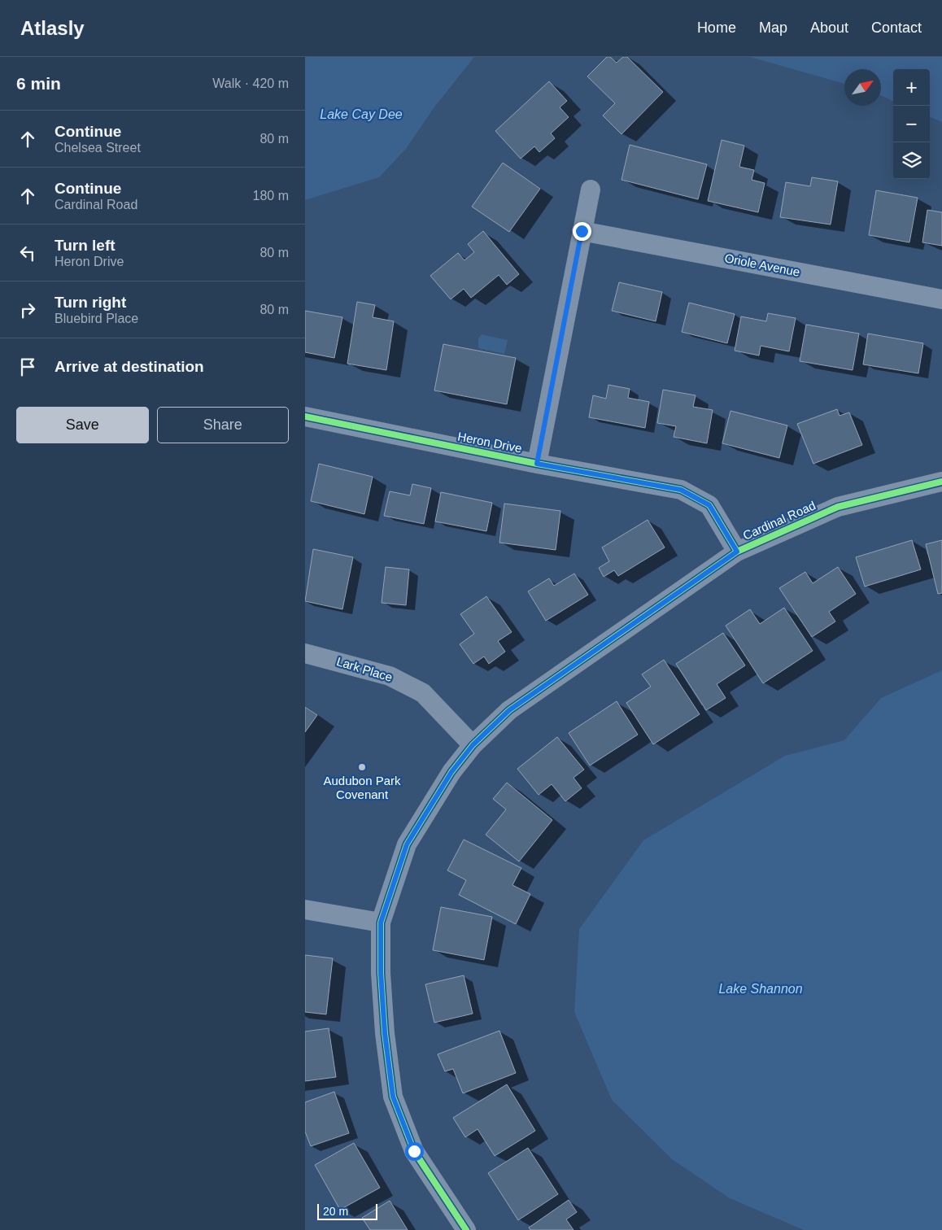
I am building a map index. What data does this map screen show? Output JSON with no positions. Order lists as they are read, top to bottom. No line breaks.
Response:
{"streets":{"street":["Oriole Avenue","Heron Drive","Cardinal Road","Lark Place"]},"crossings":[["Heron Drive","Cardinal Road"],["Cardinal Road","Lark Place"]],"water":["Lake Cay Dee","Lake Shannon"],"places":["Audubon Park Covenant"],"scale_bar":"20 m","north":"top right","page":{"header":"Atlasly","nav":["Home","Map","About","Contact"],"heading":["6 min","Walk · 420 m"],"map_buttons":["+","−"],"list":[["Continue","Chelsea Street","80 m"],["Continue","Cardinal Road","180 m"],["Turn left","Heron Drive","80 m"],["Turn right","Bluebird Place","80 m"],"Arrive at destination"],"buttons":["Save","Share"],"scale":"20 m"}}
